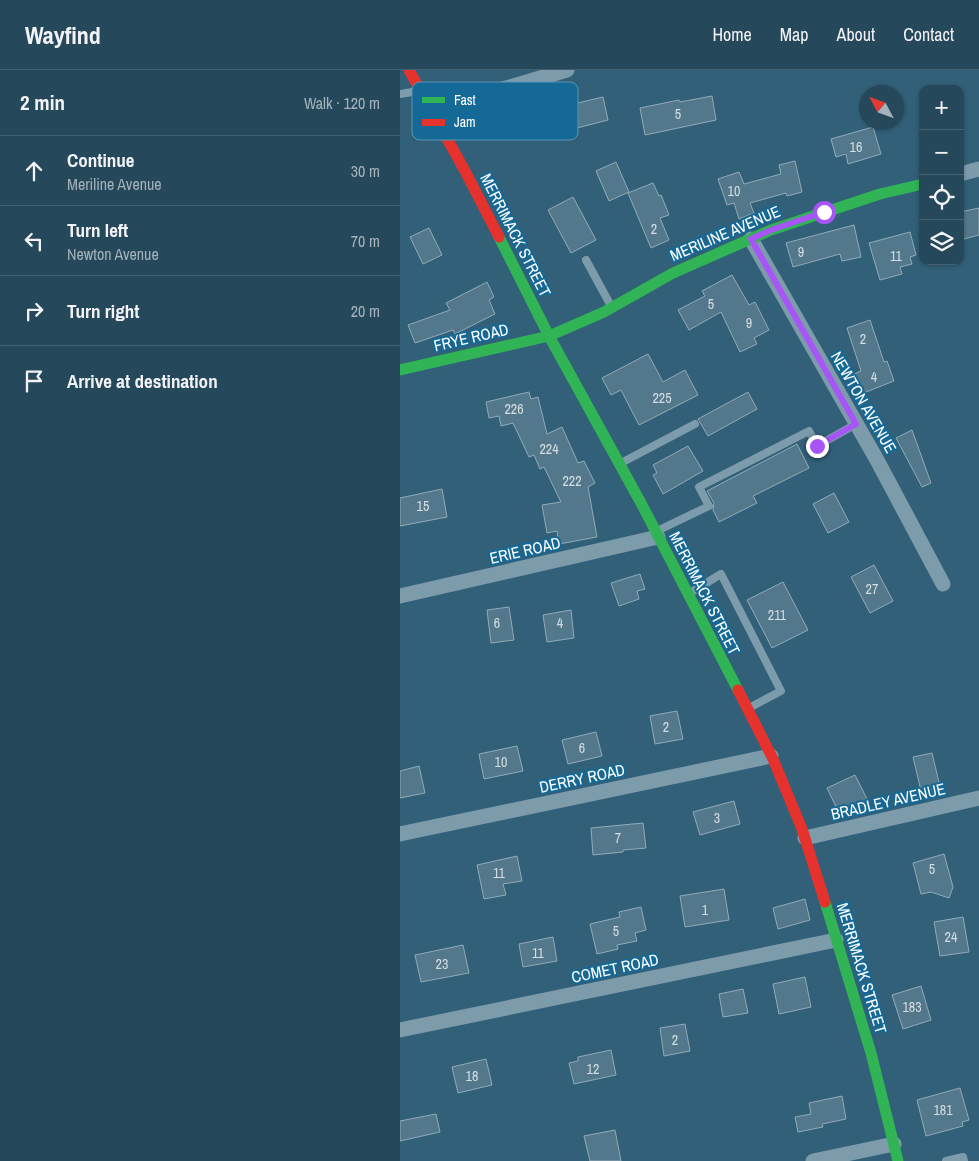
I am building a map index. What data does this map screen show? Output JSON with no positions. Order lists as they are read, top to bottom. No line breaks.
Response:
{"streets":{"main road":["MERILINE AVENUE","MERRIMACK STREET","FRYE ROAD"],"street":["NEWTON AVENUE","ERIE ROAD","DERRY ROAD","BRADLEY AVENUE","COMET ROAD"]},"crossings":[["MERILINE AVENUE","MERRIMACK STREET"],["MERILINE AVENUE","FRYE ROAD"],["MERILINE AVENUE","NEWTON AVENUE"],["MERRIMACK STREET","FRYE ROAD"],["MERRIMACK STREET","ERIE ROAD"],["MERRIMACK STREET","DERRY ROAD"],["MERRIMACK STREET","BRADLEY AVENUE"],["MERRIMACK STREET","COMET ROAD"]],"house_numbers":["5","16","10","2","9","11","5","9","2","4","225","226","224","222","15","27","211","6","4","2","6","10","3","7","5","11","1","5","24","11","23","183","2","12","18","181"],"legend":["Fast","Jam"],"north":"top left","page":{"header":"Wayfind","nav":["Home","Map","About","Contact"],"heading":["2 min","Walk · 120 m"],"map_buttons":["+","−"],"list":[["Continue","Meriline Avenue","30 m"],["Turn left","Newton Avenue","70 m"],["Turn right","20 m"],"Arrive at destination"]}}
